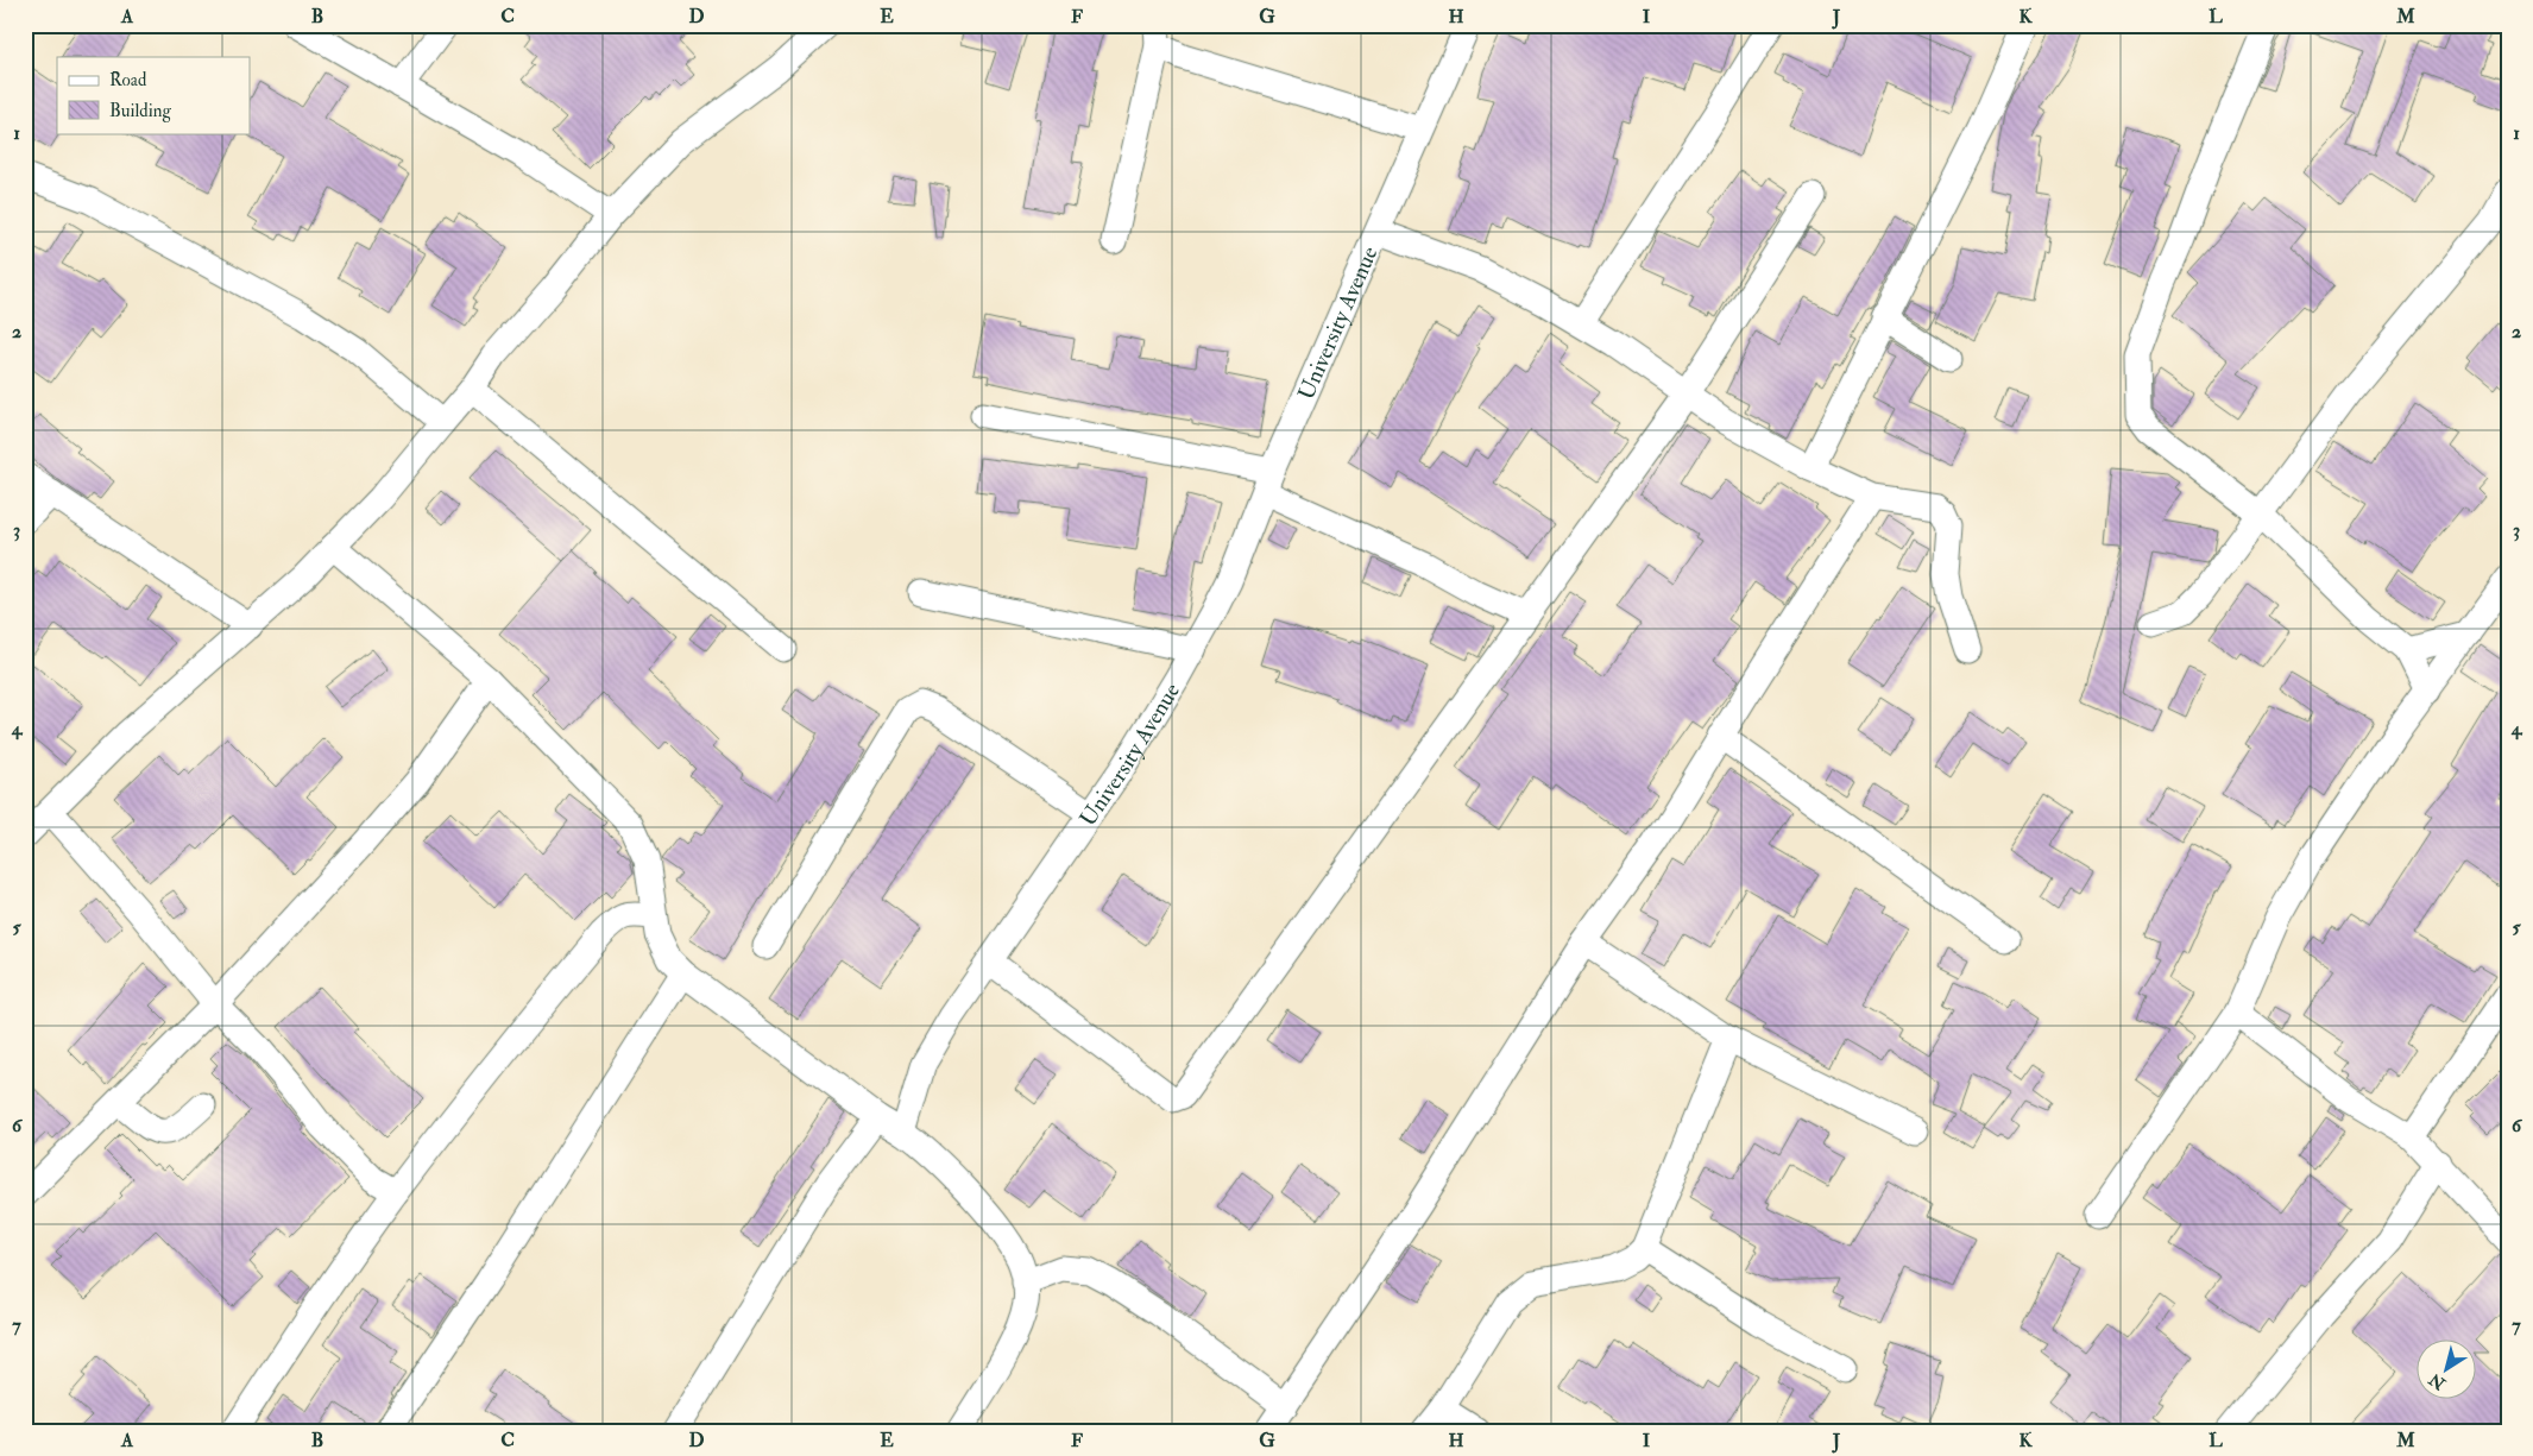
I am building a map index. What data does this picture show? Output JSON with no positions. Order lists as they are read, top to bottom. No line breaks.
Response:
{"streets":{"street":["University Avenue"]},"legend":["Road","Building"],"north":"bottom left","grid":{"columns":["A","B","C","D","E","F","G","H","I","J","K","L","M"],"rows":["1","2","3","4","5","6","7"]}}
